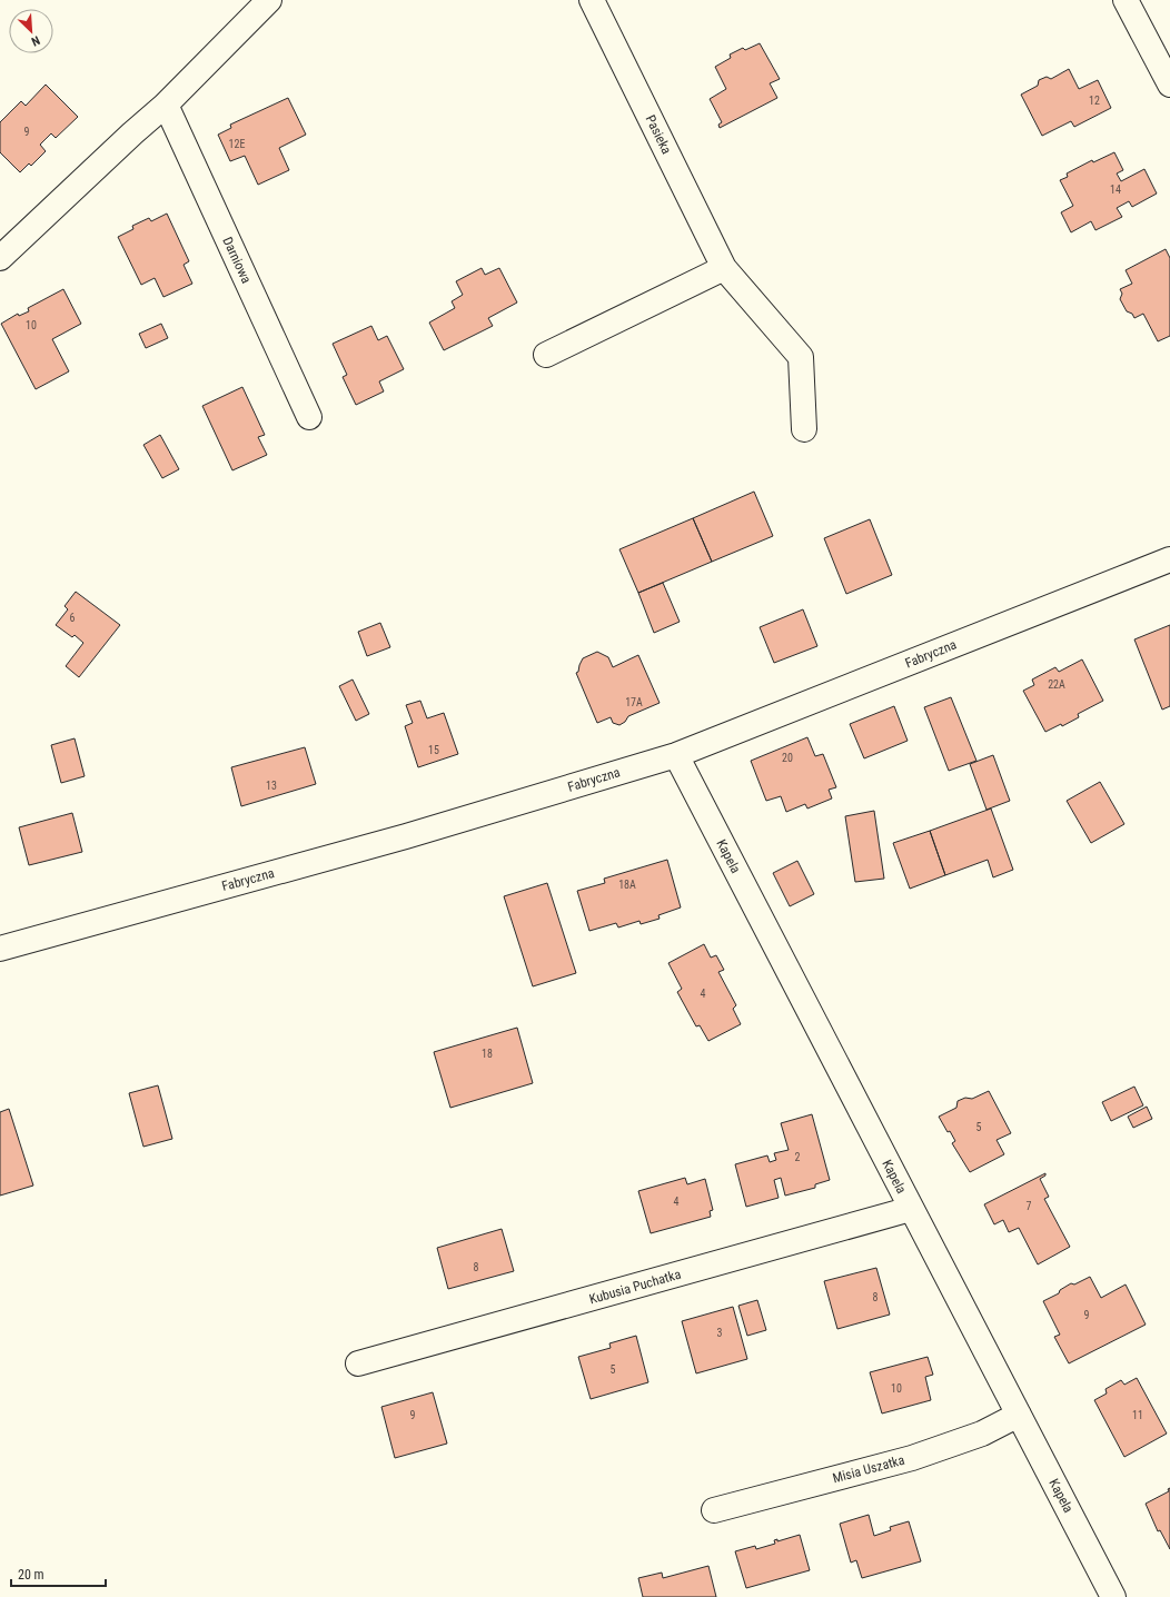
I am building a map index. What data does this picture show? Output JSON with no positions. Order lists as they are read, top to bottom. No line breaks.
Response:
{"streets":{"street":["Pasieka","Darniowa","Fabryczna","Kapela","Kubusia Puchatka","Misia Uszatka"]},"crossings":[["Fabryczna","Kapela"],["Kapela","Kubusia Puchatka"],["Kapela","Misia Uszatka"]],"house_numbers":["12","9","12E","14","10","6","22A","17A","15","20","13","18A","4","18","5","2","4","7","8","8","9","3","5","10","9","11"],"scale_bar":"20 m","north":"bottom right"}
